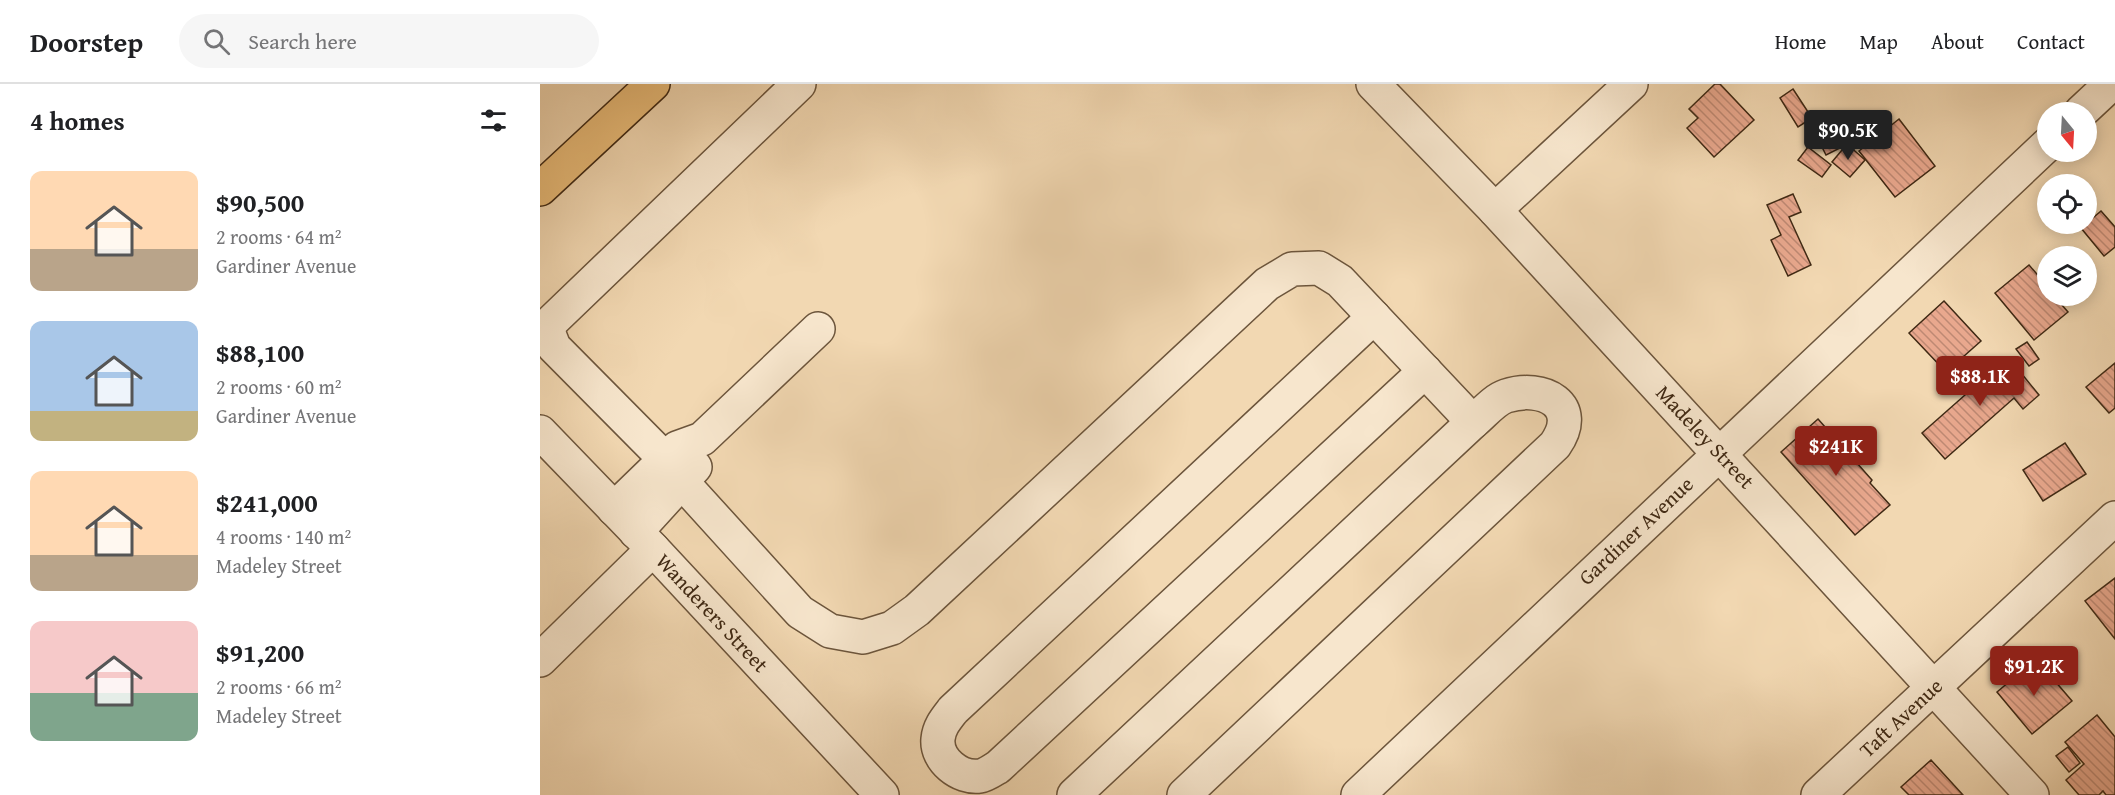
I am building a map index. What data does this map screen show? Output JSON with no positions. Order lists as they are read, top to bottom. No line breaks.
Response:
{"streets":{"street":["Madeley Street","Gardiner Avenue","Wanderers Street","Taft Avenue"]},"crossings":[["Madeley Street","Gardiner Avenue"],["Madeley Street","Taft Avenue"]],"north":"bottom","page":{"header":"Doorstep","search":"Search here","nav":["Home","Map","About","Contact"],"heading":"4 homes","price":["$90.5K","$88.1K","$241K","$91.2K"],"list":[{"name":"$90,500","note":"2 rooms · 64 m² · Gardiner Avenue"},{"name":"$88,100","note":"2 rooms · 60 m² · Gardiner Avenue"},{"name":"$241,000","note":"4 rooms · 140 m² · Madeley Street"},{"name":"$91,200","note":"2 rooms · 66 m² · Madeley Street"}]}}
